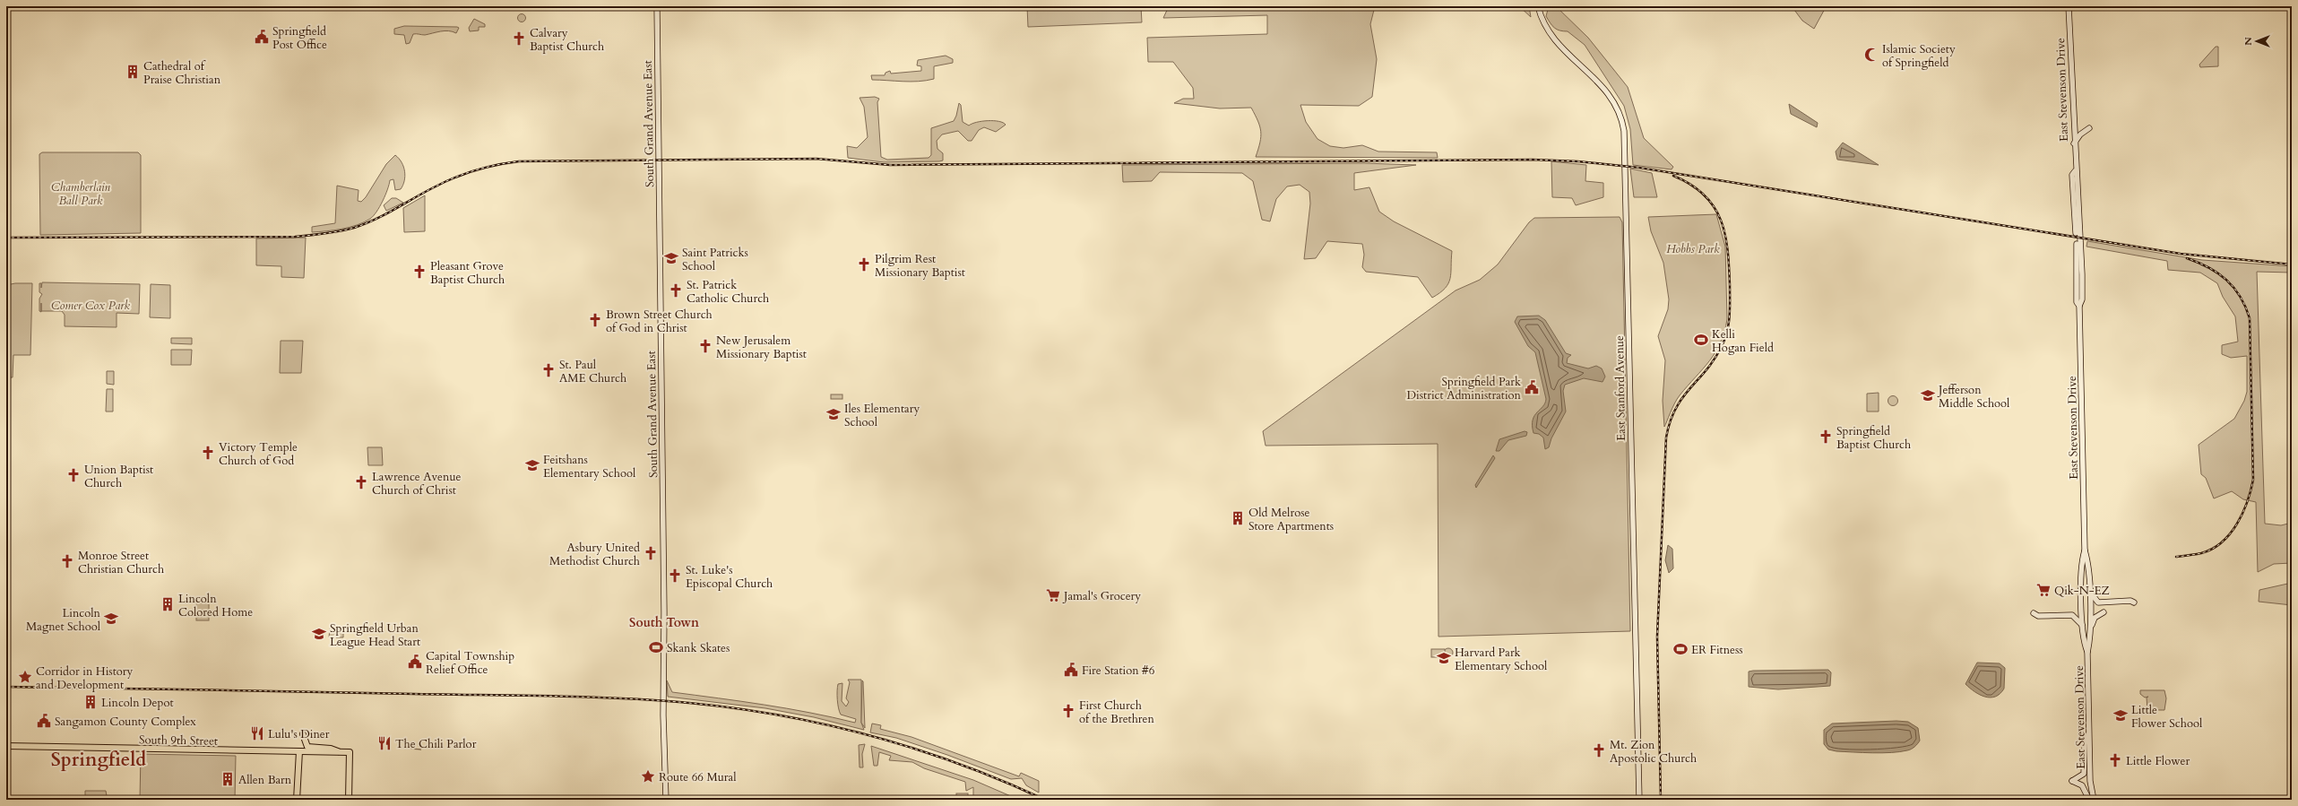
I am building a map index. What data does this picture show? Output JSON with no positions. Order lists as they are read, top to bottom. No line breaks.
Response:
{"streets":{"main road":["East Stevenson Drive","South Grand Avenue East","East Stanford Avenue","South 9th Street"]},"districts":["South Town","Springfield"],"parks":["Chamberlain Ball Park","Hobbs Park","Comer Cox Park"],"places":{"public building":["Springfield Post Office","Springfield Park District Administration","Capital Township Relief Office","Fire Station #6","Sangamon County Complex"],"church":["Calvary Baptist Church","Pilgrim Rest Missionary Baptist","Pleasant Grove Baptist Church","St. Patrick Catholic Church","Brown Street Church of God in Christ","New Jerusalem Missionary Baptist","St. Paul AME Church","Springfield Baptist Church","Victory Temple Church of God","Union Baptist Church","Lawrence Avenue Church of Christ","Asbury United Methodist Church","Monroe Street Christian Church","St. Luke's Episcopal Church","First Church of the Brethren","Mt. Zion Apostolic Church","Little Flower"],"mosque":["Islamic Society of Springfield"],"building":["Cathedral of Praise Christian","Old Melrose Store Apartments","Lincoln Colored Home","Lincoln Depot","Allen Barn"],"school or university":["Saint Patricks School","Jefferson Middle School","Iles Elementary School","Feitshans Elementary School","Lincoln Magnet School","Springfield Urban League Head Start","Harvard Park Elementary School","Little Flower School"],"sports":["Kelli Hogan Field","Skank Skates","ER Fitness"],"supermarket":["Qik-N-EZ","Jamal's Grocery"],"place":["Corridor in History and Development","Route 66 Mural"],"restaurant":["Lulu's Diner","The Chili Parlor"]},"north":"left"}
